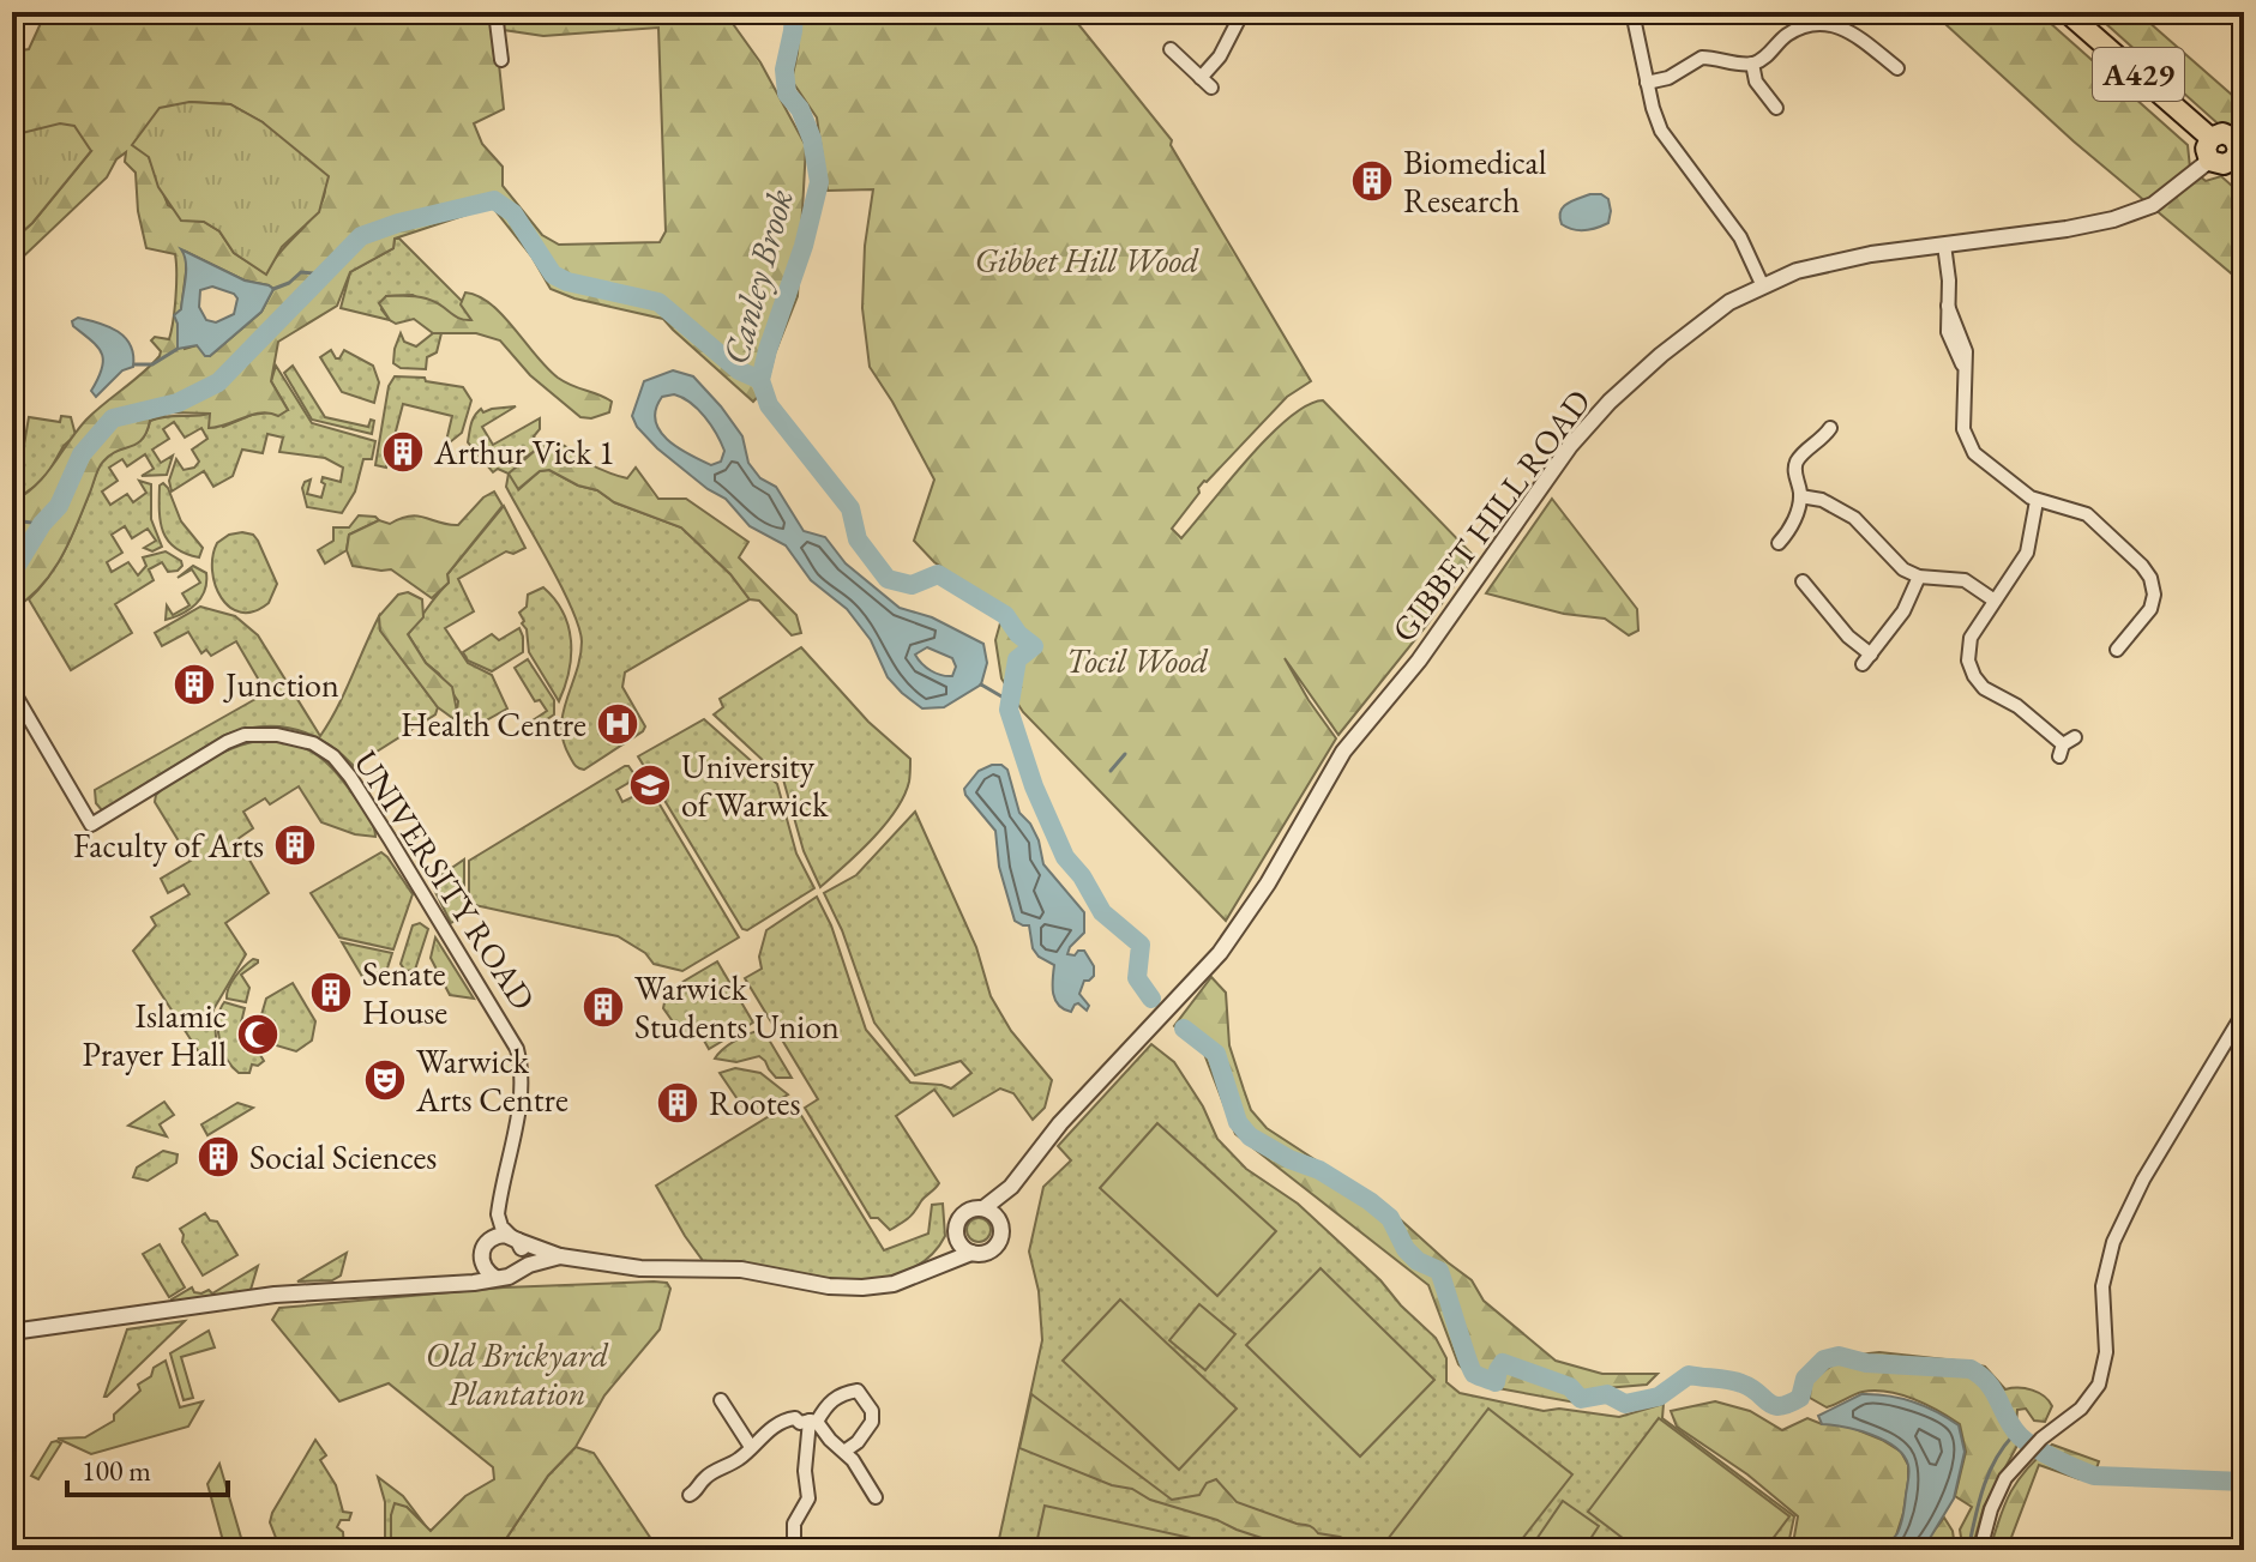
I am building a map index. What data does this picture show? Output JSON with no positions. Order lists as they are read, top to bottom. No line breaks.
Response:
{"streets":{"main road":["A429"],"street":["GIBBET HILL ROAD","UNIVERSITY ROAD"]},"crossings":[["A429","GIBBET HILL ROAD"]],"water":["Canley Brook"],"parks":["Gibbet Hill Wood","Tocil Wood","Old Brickyard Plantation"],"places":{"building":["Biomedical Research","Arthur Vick 1","Junction","Faculty of Arts","Senate House","Warwick Students Union","Rootes","Social Sciences"],"hospital":["Health Centre"],"school or university":["University of Warwick"],"mosque":["Islamic Prayer Hall"],"theatre":["Warwick Arts Centre"]},"scale_bar":"100 m"}
